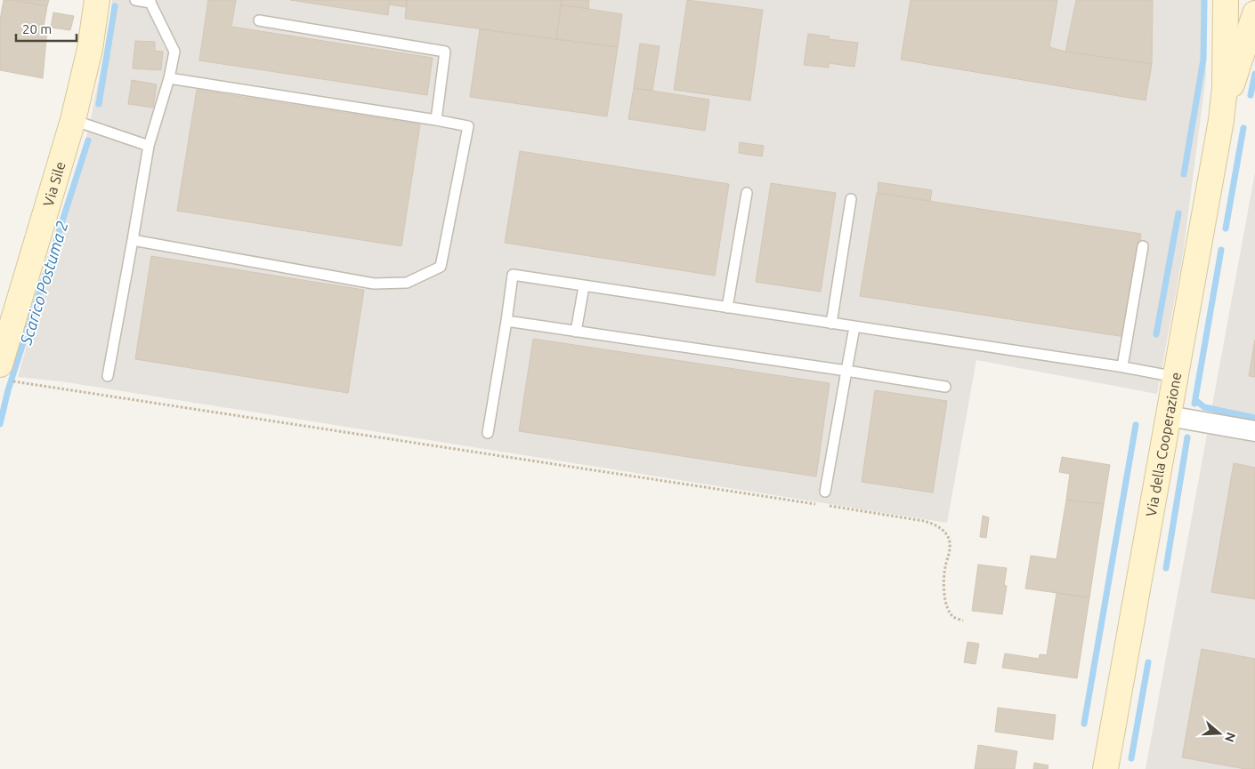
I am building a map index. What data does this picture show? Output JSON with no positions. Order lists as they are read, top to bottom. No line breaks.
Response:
{"streets":{"street":["Via Sile","Via della Cooperazione"]},"water":["Scarico Postuma 2"],"scale_bar":"20 m","north":"right"}
